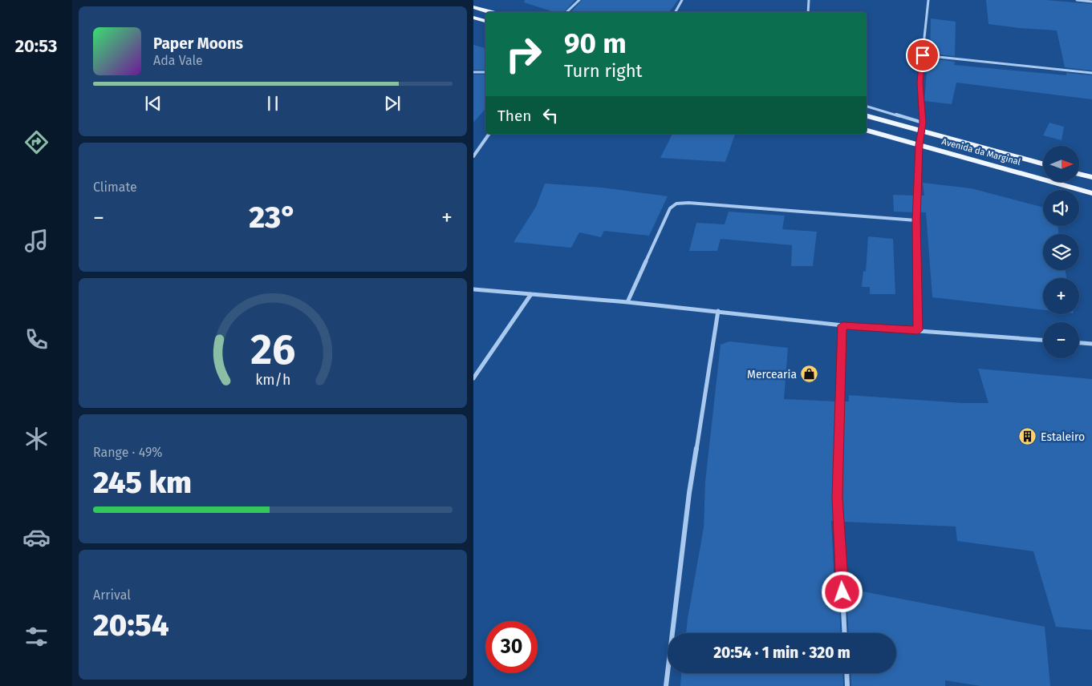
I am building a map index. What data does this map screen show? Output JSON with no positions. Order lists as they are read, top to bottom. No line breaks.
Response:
{"streets":{"main road":["Avenida da Marginal"]},"places":{"shop":["Mercearia"],"building":["Estaleiro"]},"north":"right","page":{"tabs":"20:53","turn":["90 m","Turn right"],"song":["Paper Moons","Ada Vale"],"then":"Then","tile":["Climate",["Range · 49%","245 km"],["Arrival","20:54"]],"map_buttons":["+","−"],"heat":["−","23°","+"],"limit":"30","trip":"20:54 · 1 min · 320 m","gauge":["26","km/h"]}}
